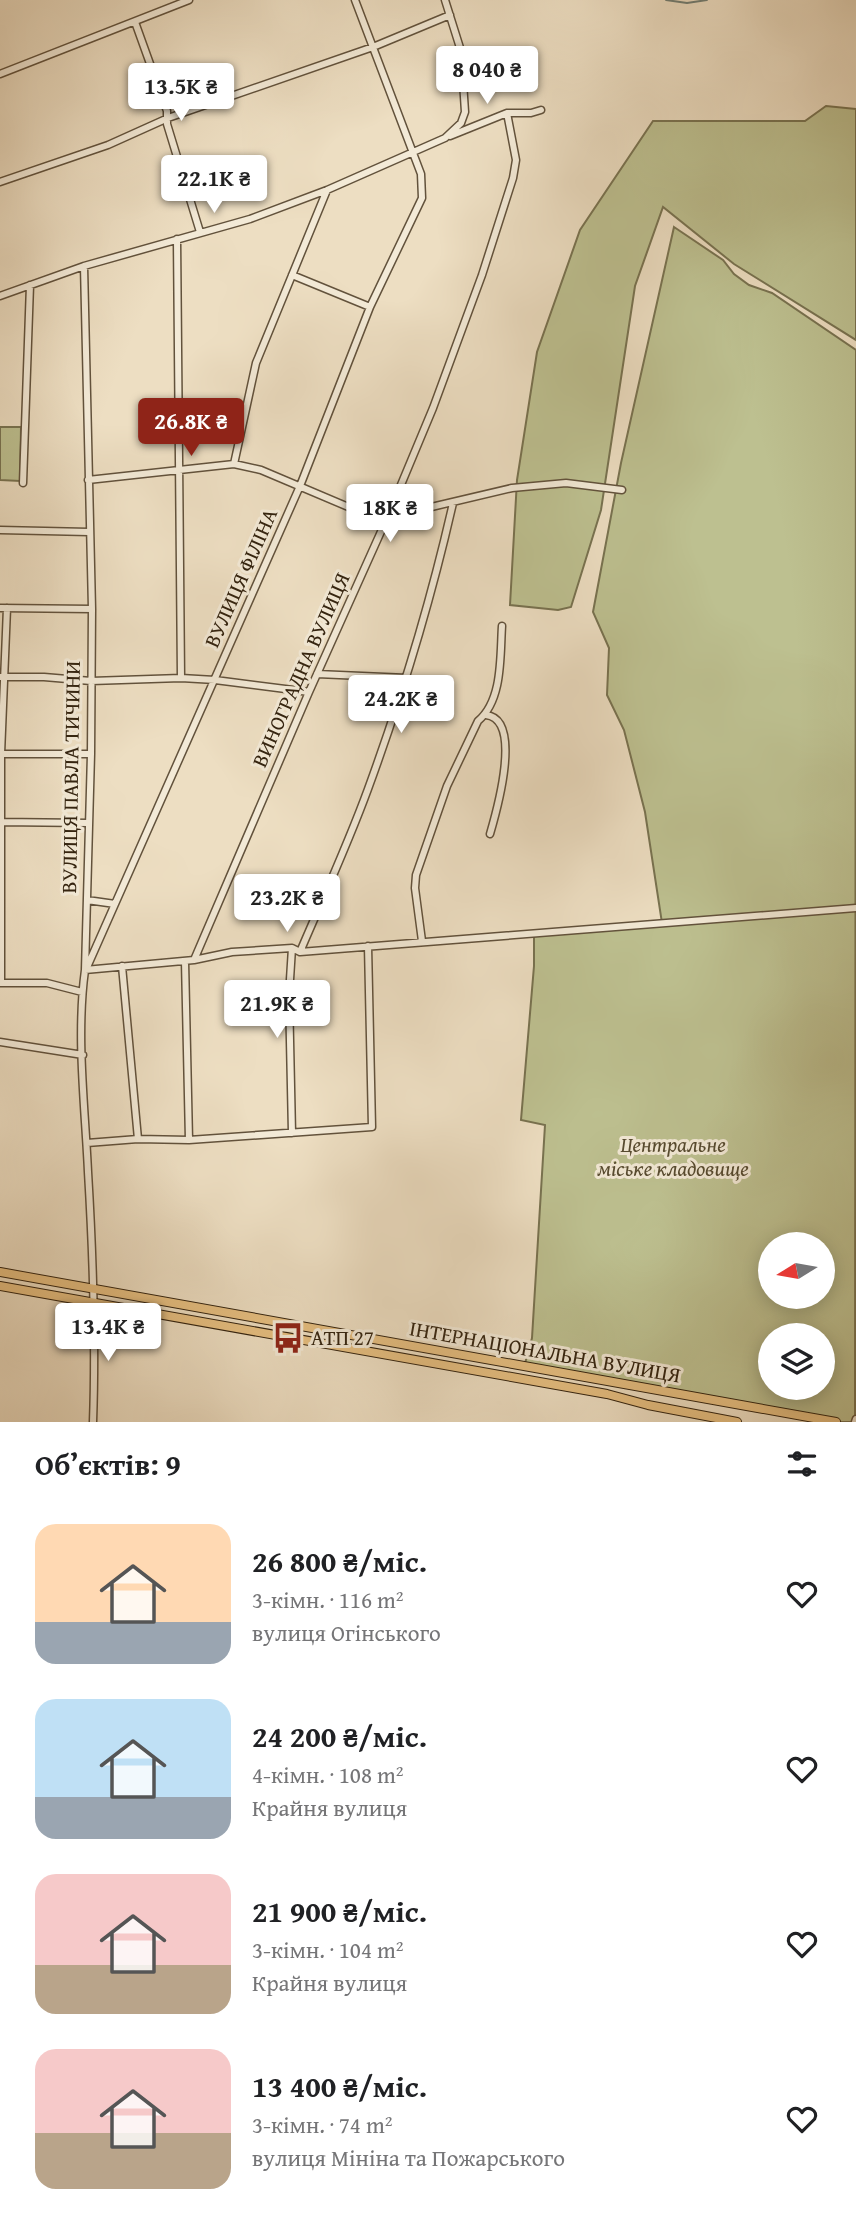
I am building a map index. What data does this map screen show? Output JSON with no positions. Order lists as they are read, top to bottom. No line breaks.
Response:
{"streets":{"main road":["ІНТЕРНАЦІОНАЛЬНА ВУЛИЦЯ"],"street":["ВУЛИЦЯ ФІЛІНА","ВИНОГРАДНА ВУЛИЦЯ","ВУЛИЦЯ ПАВЛА ТИЧИНИ"]},"crossings":[["ВУЛИЦЯ ФІЛІНА","ВУЛИЦЯ ПАВЛА ТИЧИНИ"],["ВУЛИЦЯ ПАВЛА ТИЧИНИ","ІНТЕРНАЦІОНАЛЬНА ВУЛИЦЯ"]],"parks":["Центральне міське кладовище"],"places":{"bus stop":["АТП 27"]},"north":"left","page":{"price":["8 040 ₴","13.5K ₴","22.1K ₴","26.8K ₴","18K ₴","24.2K ₴","23.2K ₴","21.9K ₴","13.4K ₴"],"heading":"Об’єктів: 9","list":[{"name":"26 800 ₴/міс.","note":"3-кімн. · 116 m² · вулиця Огінського"},{"name":"24 200 ₴/міс.","note":"4-кімн. · 108 m² · Крайня вулиця"},{"name":"21 900 ₴/міс.","note":"3-кімн. · 104 m² · Крайня вулиця"},{"name":"13 400 ₴/міс.","note":"3-кімн. · 74 m² · вулиця Мініна та Пожарського"}]}}
